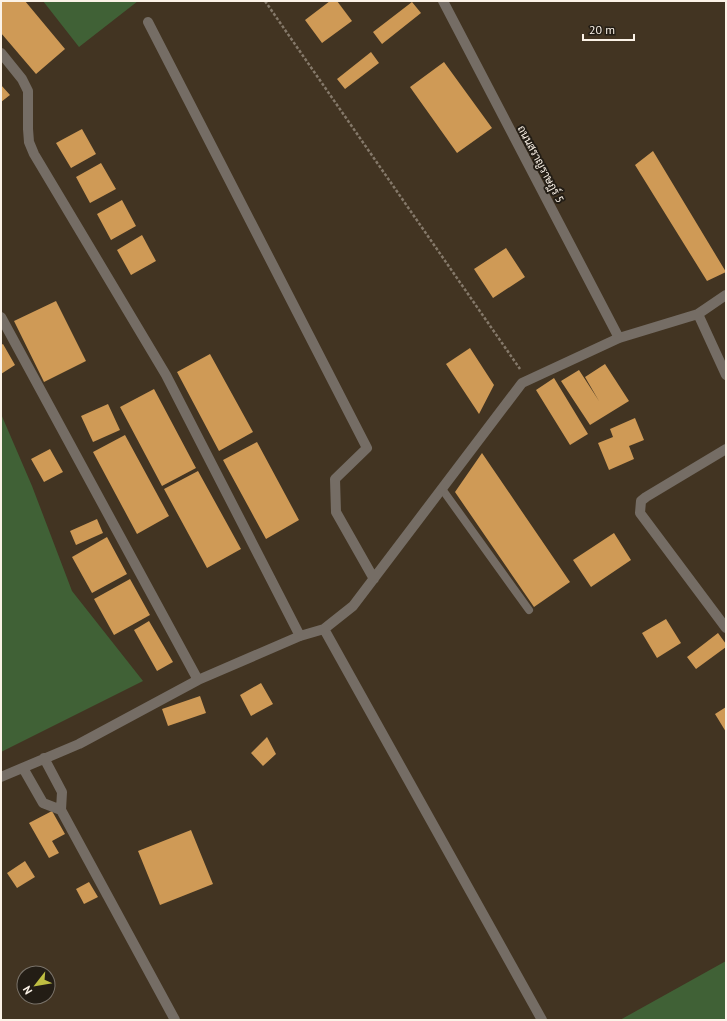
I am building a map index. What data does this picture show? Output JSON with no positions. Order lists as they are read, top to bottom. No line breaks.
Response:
{"streets":{"street":["ถนนสราญราษฎร์ 5"]},"scale_bar":"20 m","north":"bottom left"}
